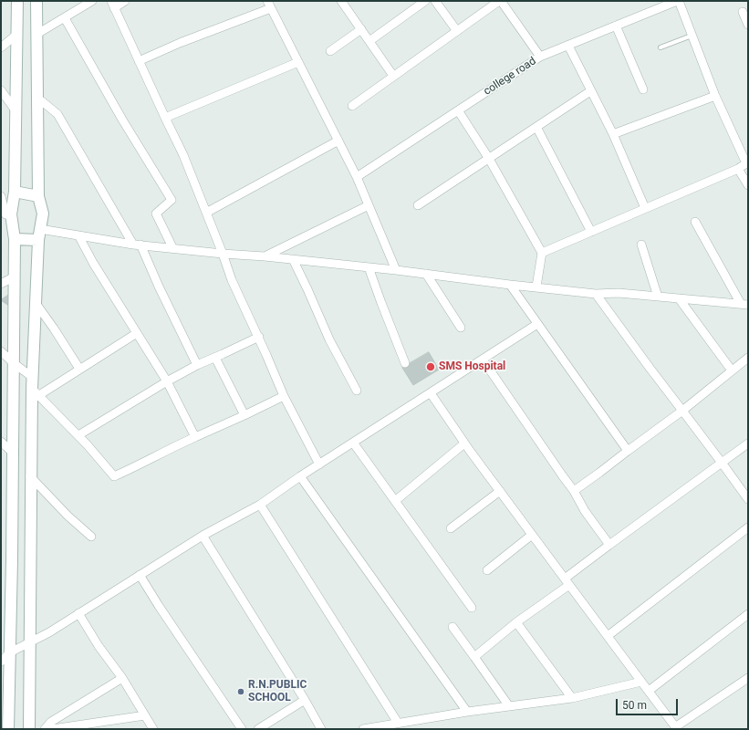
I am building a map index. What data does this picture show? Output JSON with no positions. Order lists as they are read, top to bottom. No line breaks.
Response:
{"streets":{"street":["college road"]},"places":["SMS Hospital","R.N.PUBLIC SCHOOL"],"scale_bar":"50 m"}
